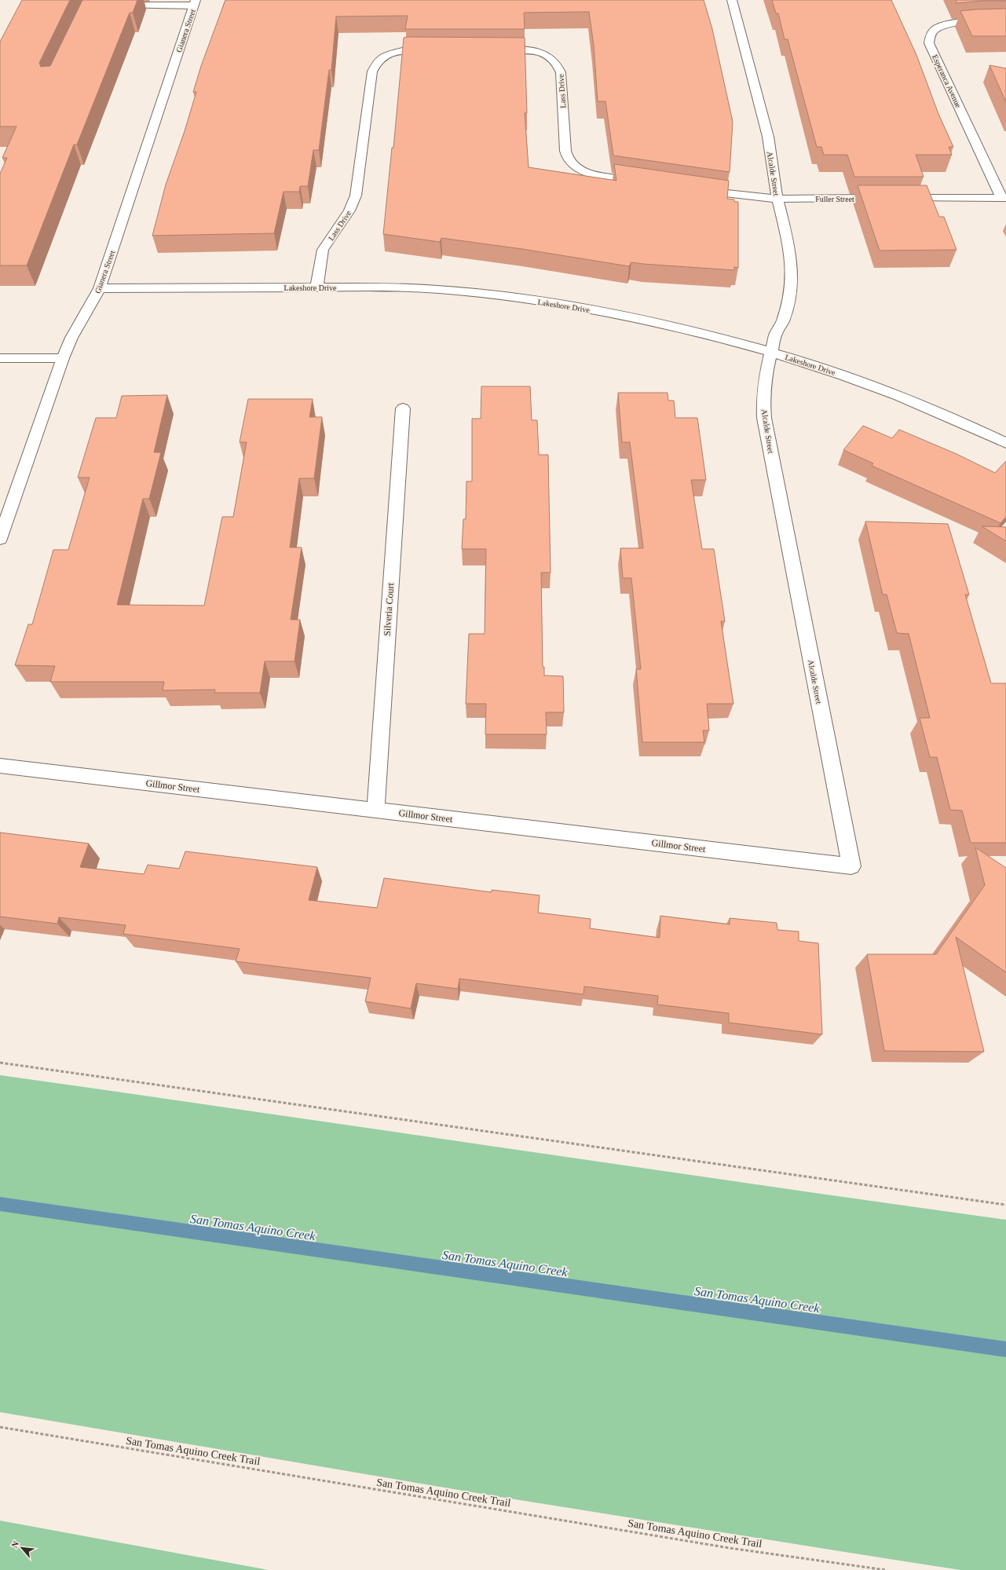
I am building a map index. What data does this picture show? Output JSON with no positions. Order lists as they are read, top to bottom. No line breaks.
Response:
{"streets":{"street":["Gianera Street","Esperanca Avenue","Lass Drive","Alcalde Street","Fuller Street","Lakeshore Drive","Silveria Court","Gillmor Street"],"path":["San Tomas Aquino Creek Trail"]},"crossings":[["Gianera Street","Lakeshore Drive"],["Lass Drive","Lakeshore Drive"],["Alcalde Street","Fuller Street"],["Alcalde Street","Lakeshore Drive"],["Alcalde Street","Gillmor Street"],["Silveria Court","Gillmor Street"]],"water":["San Tomas Aquino Creek"],"north":"top left"}
